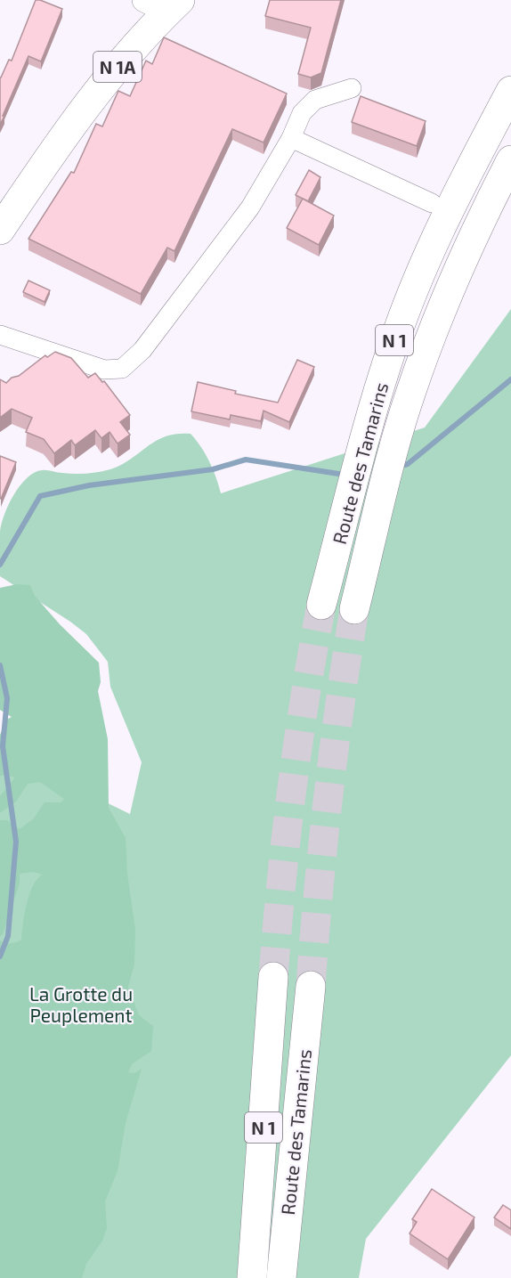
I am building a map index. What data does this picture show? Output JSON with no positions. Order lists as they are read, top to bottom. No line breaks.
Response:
{"streets":{"main road":["N 1A","N 1","Route des Tamarins"]},"parks":["La Grotte du Peuplement"]}
